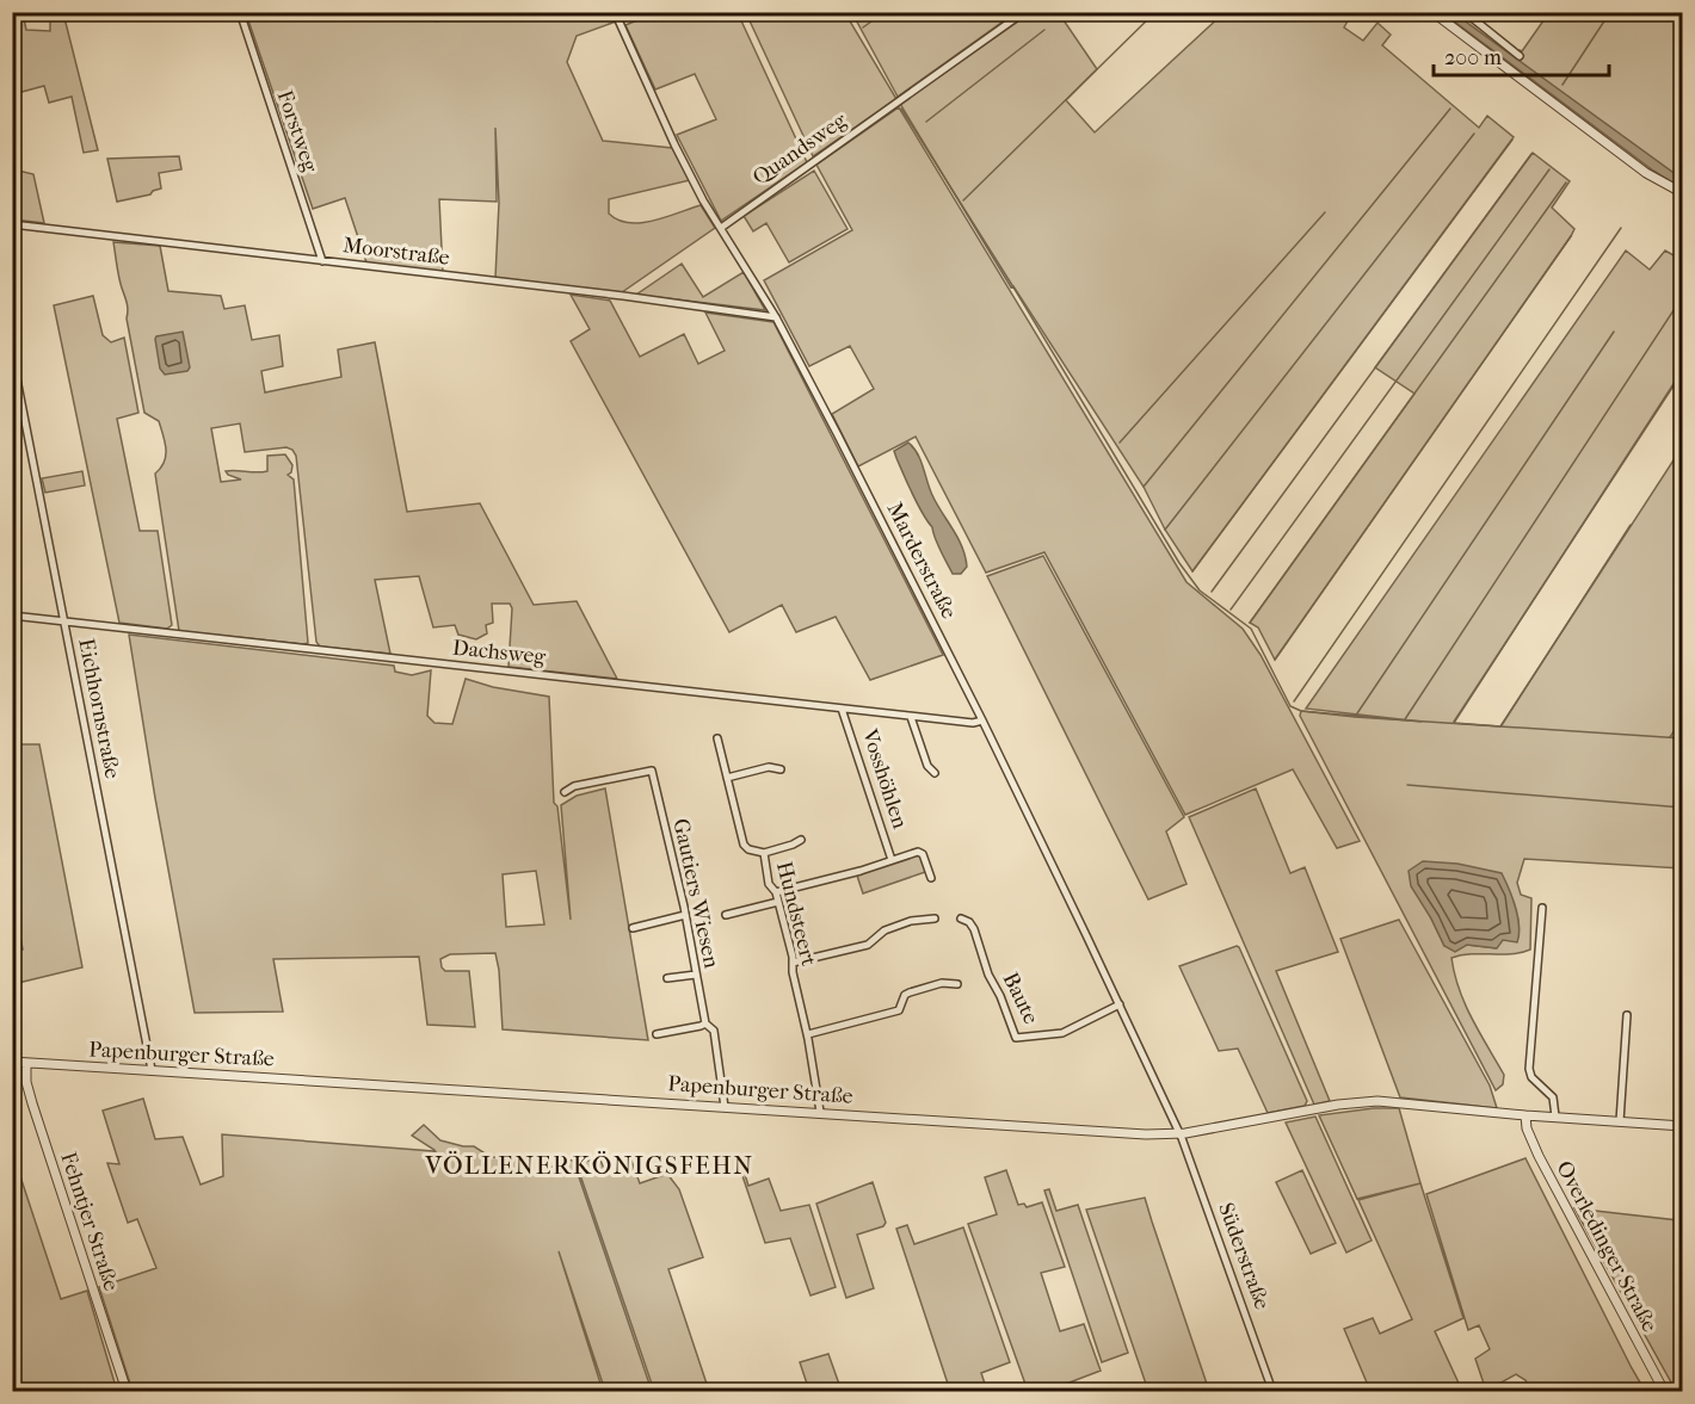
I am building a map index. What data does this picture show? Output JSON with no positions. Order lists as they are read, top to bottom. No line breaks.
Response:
{"streets":{"street":["Forstweg","Quandsweg","Moorstraße","Marderstraße","Dachsweg","Eichhornstraße","Vosshöhlen","Gautiers Wiesen","Hundsteert","Baute","Papenburger Straße","Fehntjer Straße","Overledinger Straße","Süderstraße"]},"crossings":[["Forstweg","Moorstraße"],["Quandsweg","Marderstraße"],["Moorstraße","Marderstraße"],["Marderstraße","Dachsweg"],["Marderstraße","Baute"],["Marderstraße","Papenburger Straße"],["Marderstraße","Süderstraße"],["Dachsweg","Eichhornstraße"],["Dachsweg","Vosshöhlen"],["Eichhornstraße","Papenburger Straße"],["Gautiers Wiesen","Papenburger Straße"],["Hundsteert","Papenburger Straße"],["Papenburger Straße","Fehntjer Straße"],["Papenburger Straße","Overledinger Straße"],["Papenburger Straße","Süderstraße"]],"districts":["VÖLLENERKÖNIGSFEHN"],"scale_bar":"200 m"}
